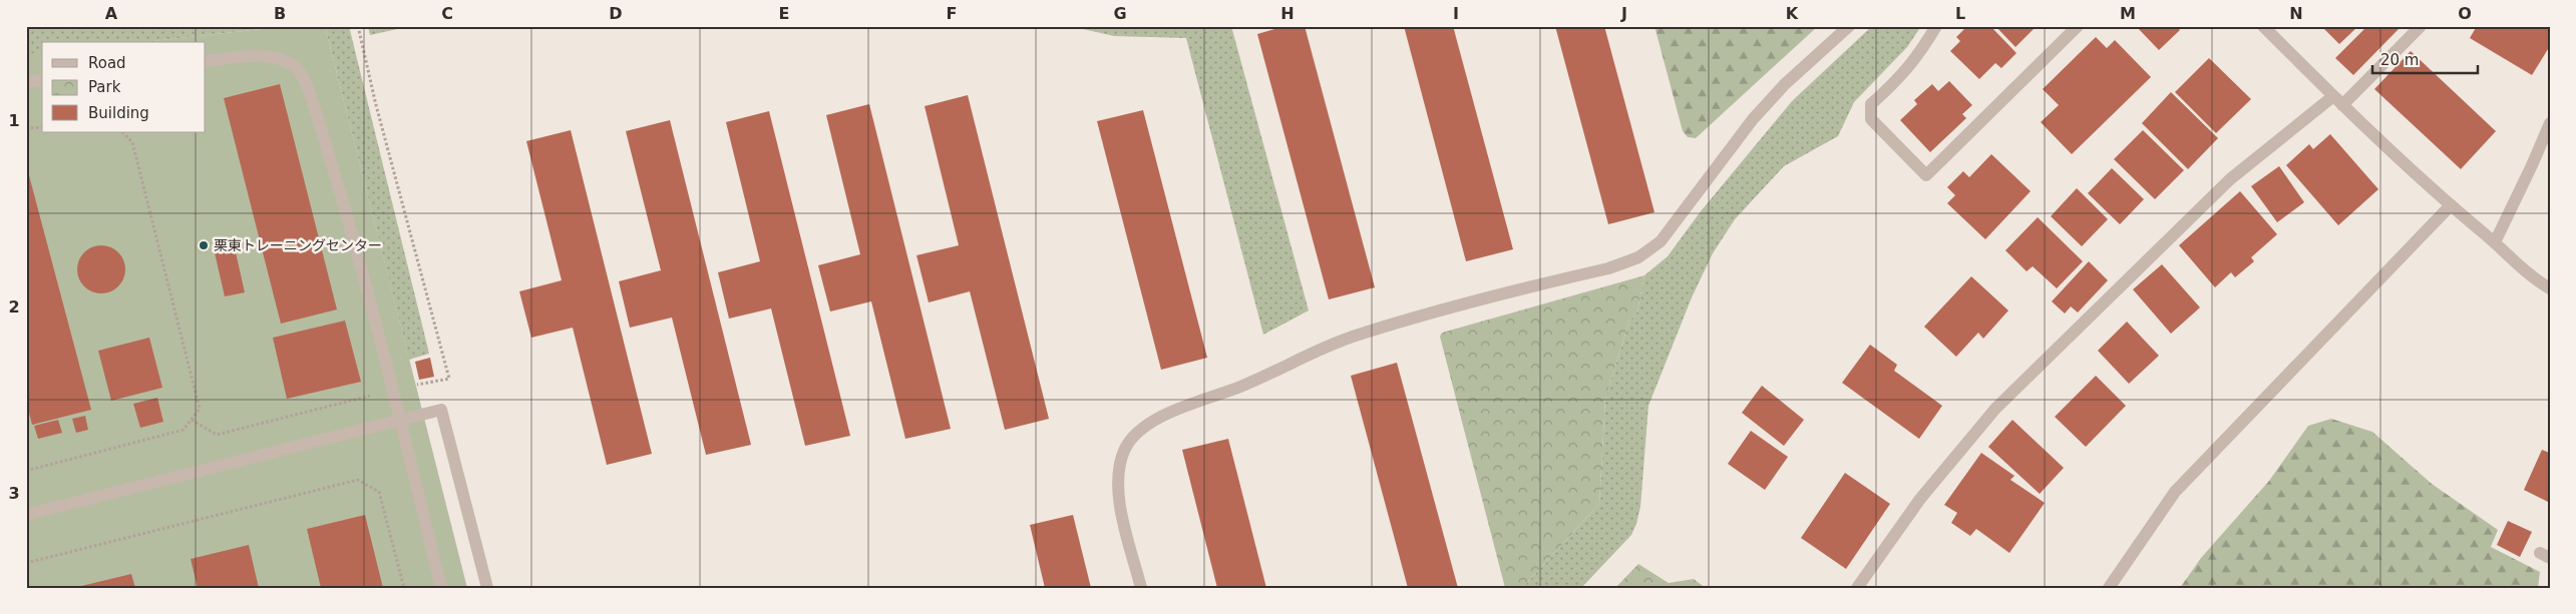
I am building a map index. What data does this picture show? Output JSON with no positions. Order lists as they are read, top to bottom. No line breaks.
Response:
{"places":["栗東トレーニングセンター"],"legend":["Road","Park","Building"],"scale_bar":"20 m","grid":{"columns":["A","B","C","D","E","F","G","H","I","J","K","L","M","N","O"],"rows":["1","2","3"]}}
